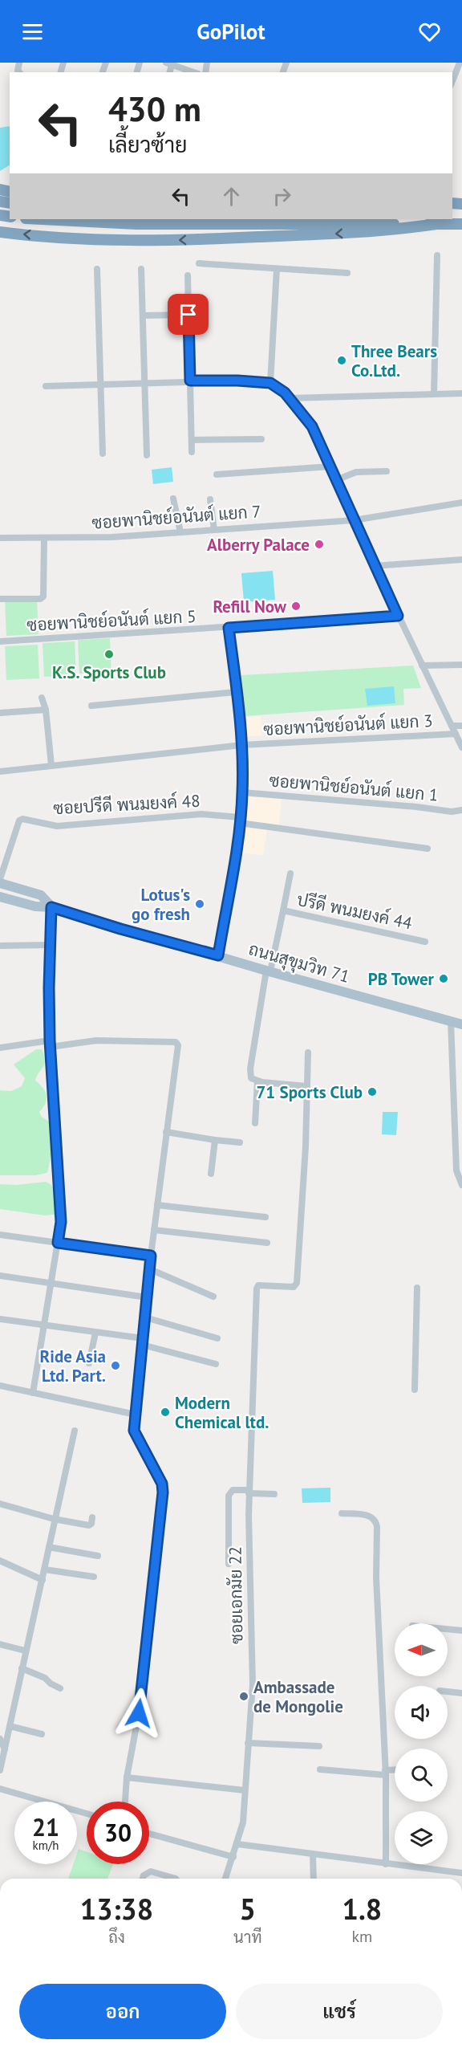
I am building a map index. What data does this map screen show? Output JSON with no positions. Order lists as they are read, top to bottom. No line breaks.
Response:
{"streets":{"main road":["ถนนสุขุมวิท 71"],"street":["ซอยพานิชย์อนันต์ แยก 7","ซอยพานิชย์อนันต์ แยก 5","ซอยพานิชย์อนันต์ แยก 3","ซอยพานิชย์อนันต์ แยก 1","ซอยปรีดี พนมยงค์ 48","ปรีดี พนมยงค์ 44","ซอยเอกมัย 22"]},"crossings":[["ปรีดี พนมยงค์ 44","ถนนสุขุมวิท 71"]],"places":["Three Bears Co.Ltd.","Alberry Palace","Refill Now","K.S. Sports Club","Lotus's go fresh","PB Tower","71 Sports Club","Ride Asia Ltd. Part.","Modern Chemical ltd.","Ambassade de Mongolie"],"north":"left","page":{"header":"GoPilot","turn":["430 m","เลี้ยวซ้าย"],"speed":"21 km/h","limit":"30","eta":["13:38","ถึง","5","นาที","1.8","km"],"buttons":["ออก","แชร์"]}}
